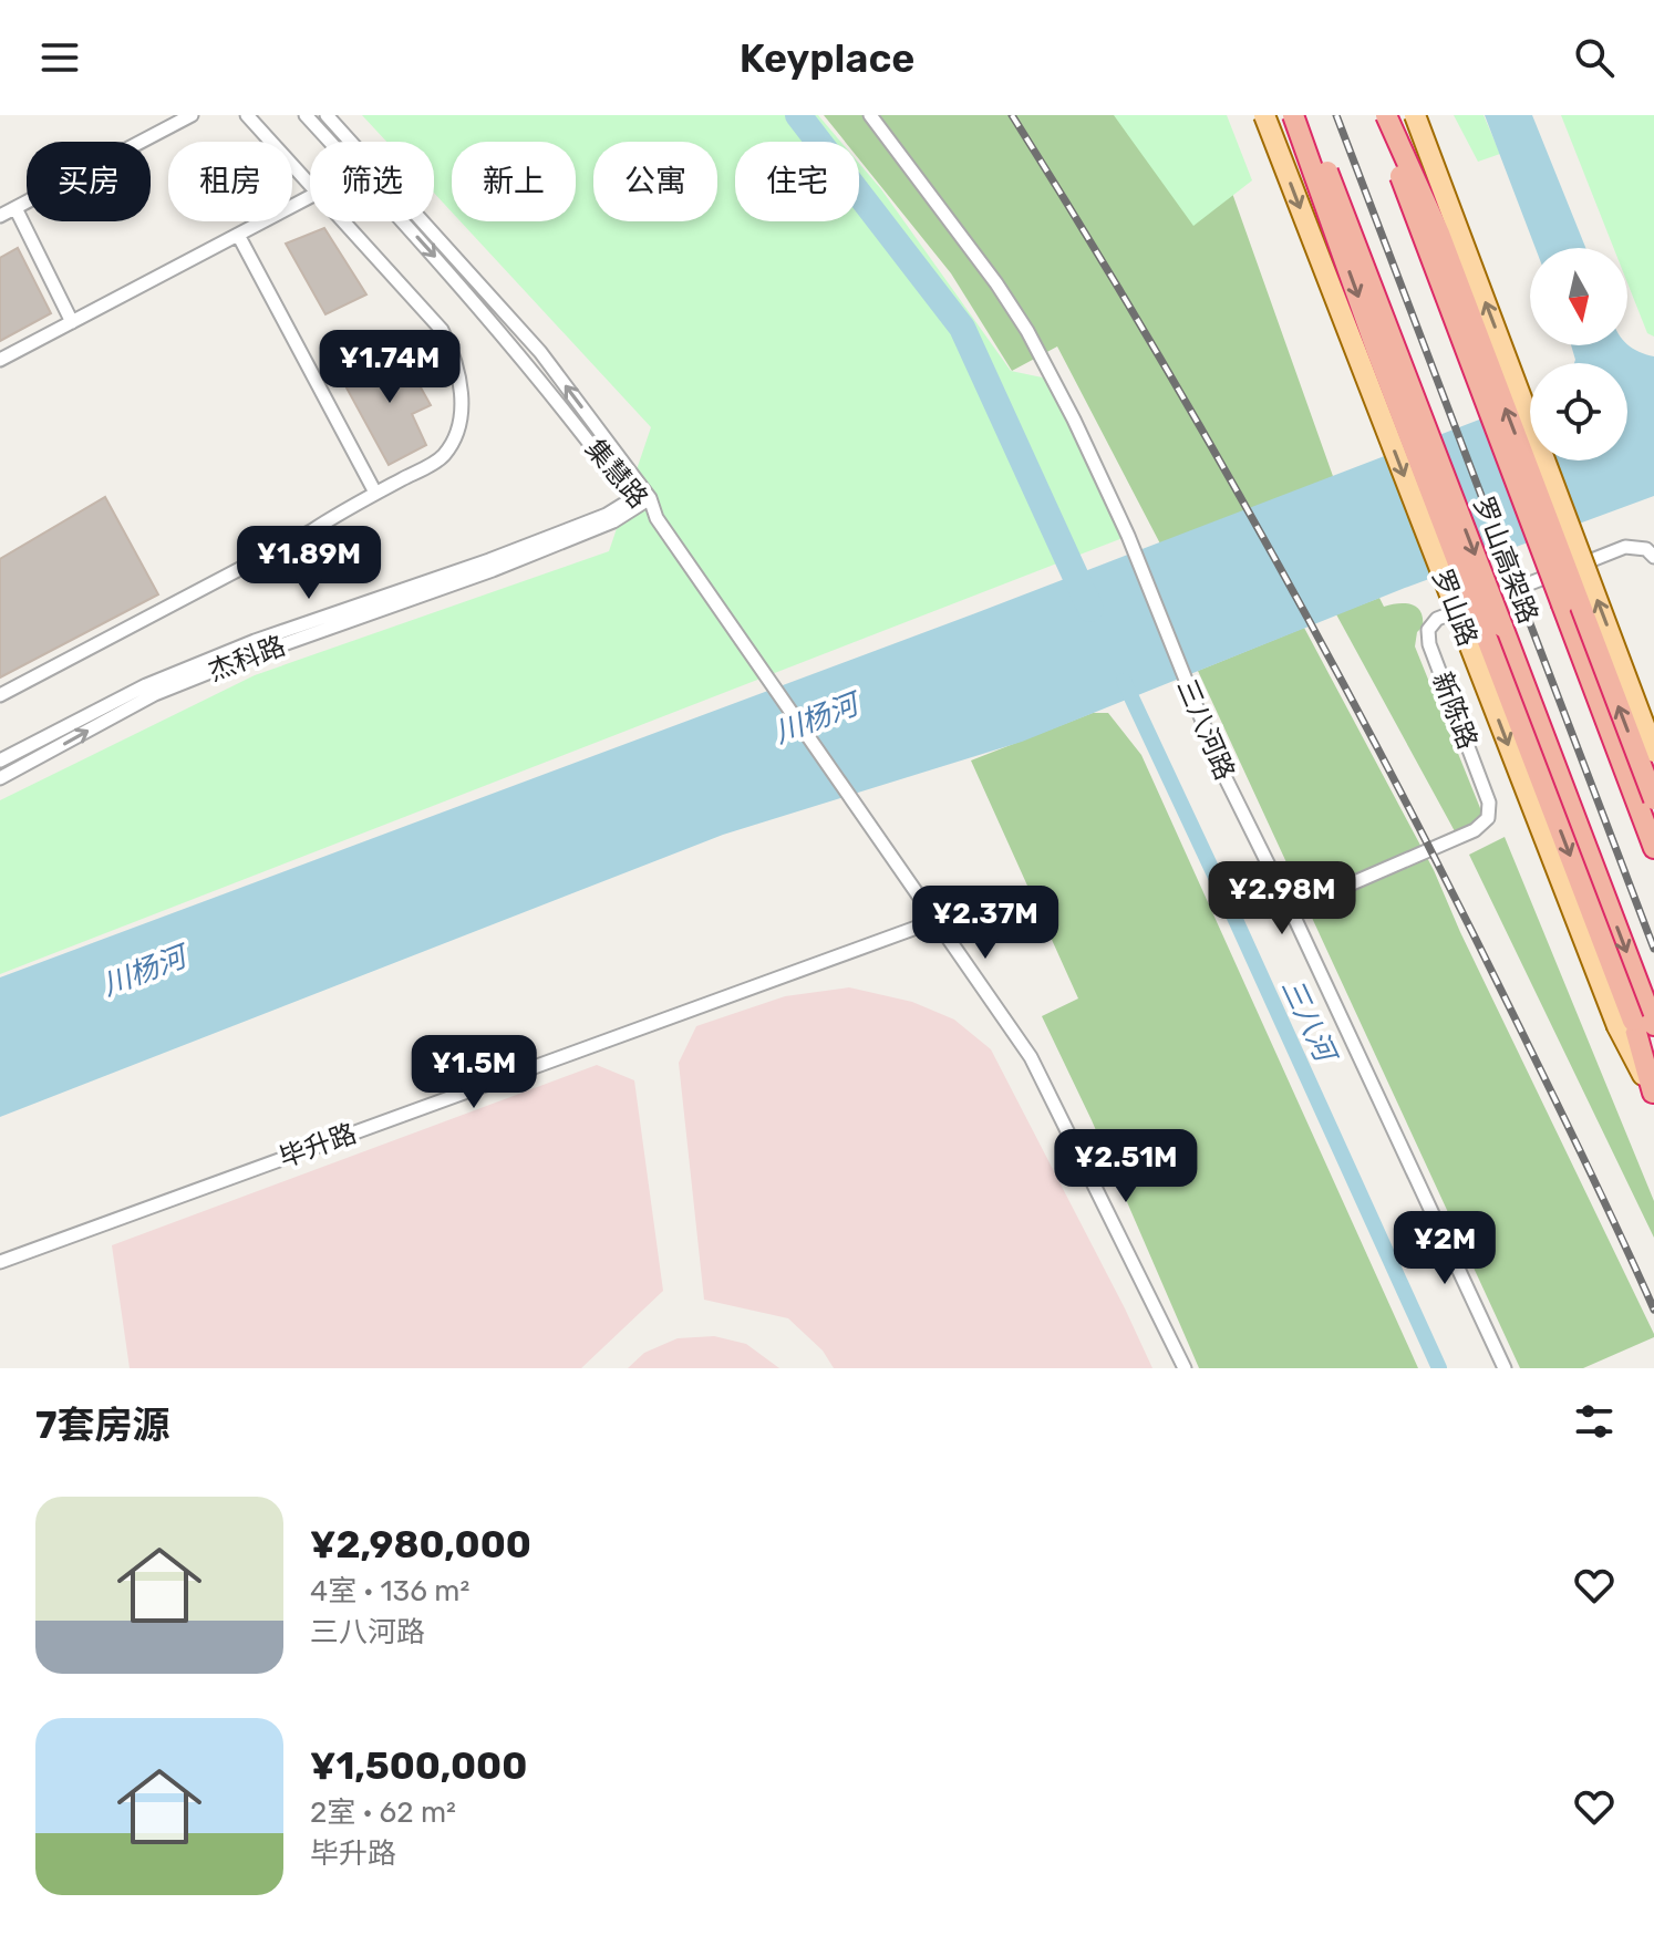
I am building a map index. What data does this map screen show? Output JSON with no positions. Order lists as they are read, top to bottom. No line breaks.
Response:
{"streets":{"highway":["罗山高架路"],"main road":["罗山路"],"street":["集慧路","杰科路","新陈路","三八河路","毕升路"]},"crossings":[["集慧路","杰科路"],["新陈路","三八河路"]],"water":["川杨河","三八河"],"north":"bottom","page":{"header":"Keyplace","chip":["买房","租房","筛选","新上","公寓","住宅"],"price":["¥1.74M","¥1.89M","¥2.98M","¥2.37M","¥1.5M","¥2.51M","¥2M"],"heading":"7套房源","list":[{"name":"¥2,980,000","note":"4室 · 136 m² · 三八河路"},{"name":"¥1,500,000","note":"2室 · 62 m² · 毕升路"}]}}
